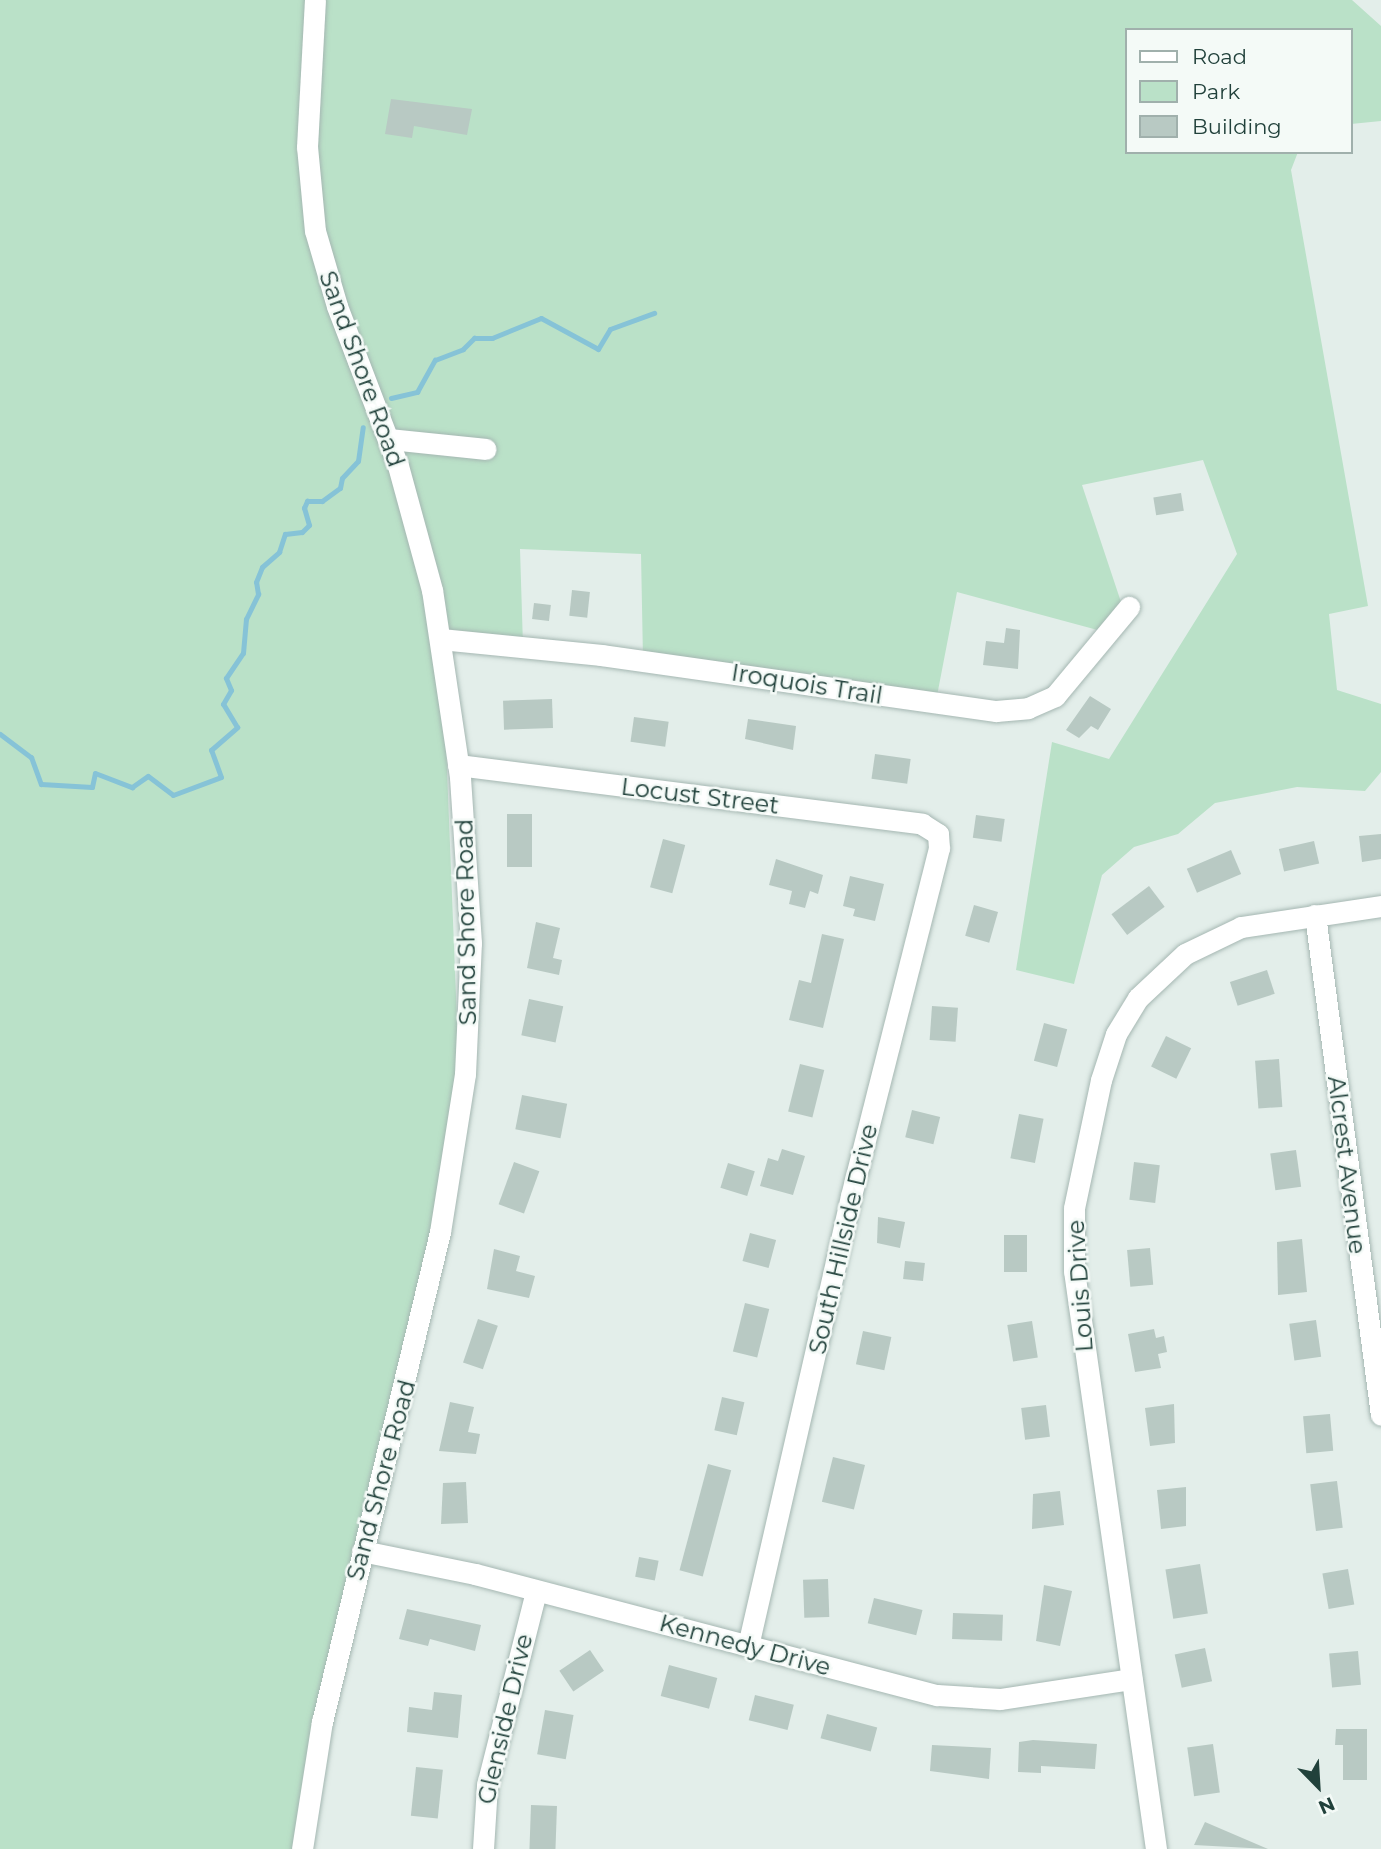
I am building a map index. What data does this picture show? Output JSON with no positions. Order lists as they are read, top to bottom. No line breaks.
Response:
{"streets":{"street":["Sand Shore Road","Iroquois Trail","Locust Street","Alcrest Avenue","South Hillside Drive","Louis Drive","Kennedy Drive","Glenside Drive"]},"crossings":[["Sand Shore Road","Iroquois Trail"],["Sand Shore Road","Locust Street"],["Sand Shore Road","Kennedy Drive"],["Locust Street","South Hillside Drive"],["Alcrest Avenue","Louis Drive"],["South Hillside Drive","Kennedy Drive"],["Louis Drive","Kennedy Drive"],["Kennedy Drive","Glenside Drive"]],"legend":["Road","Park","Building"],"north":"bottom right"}
